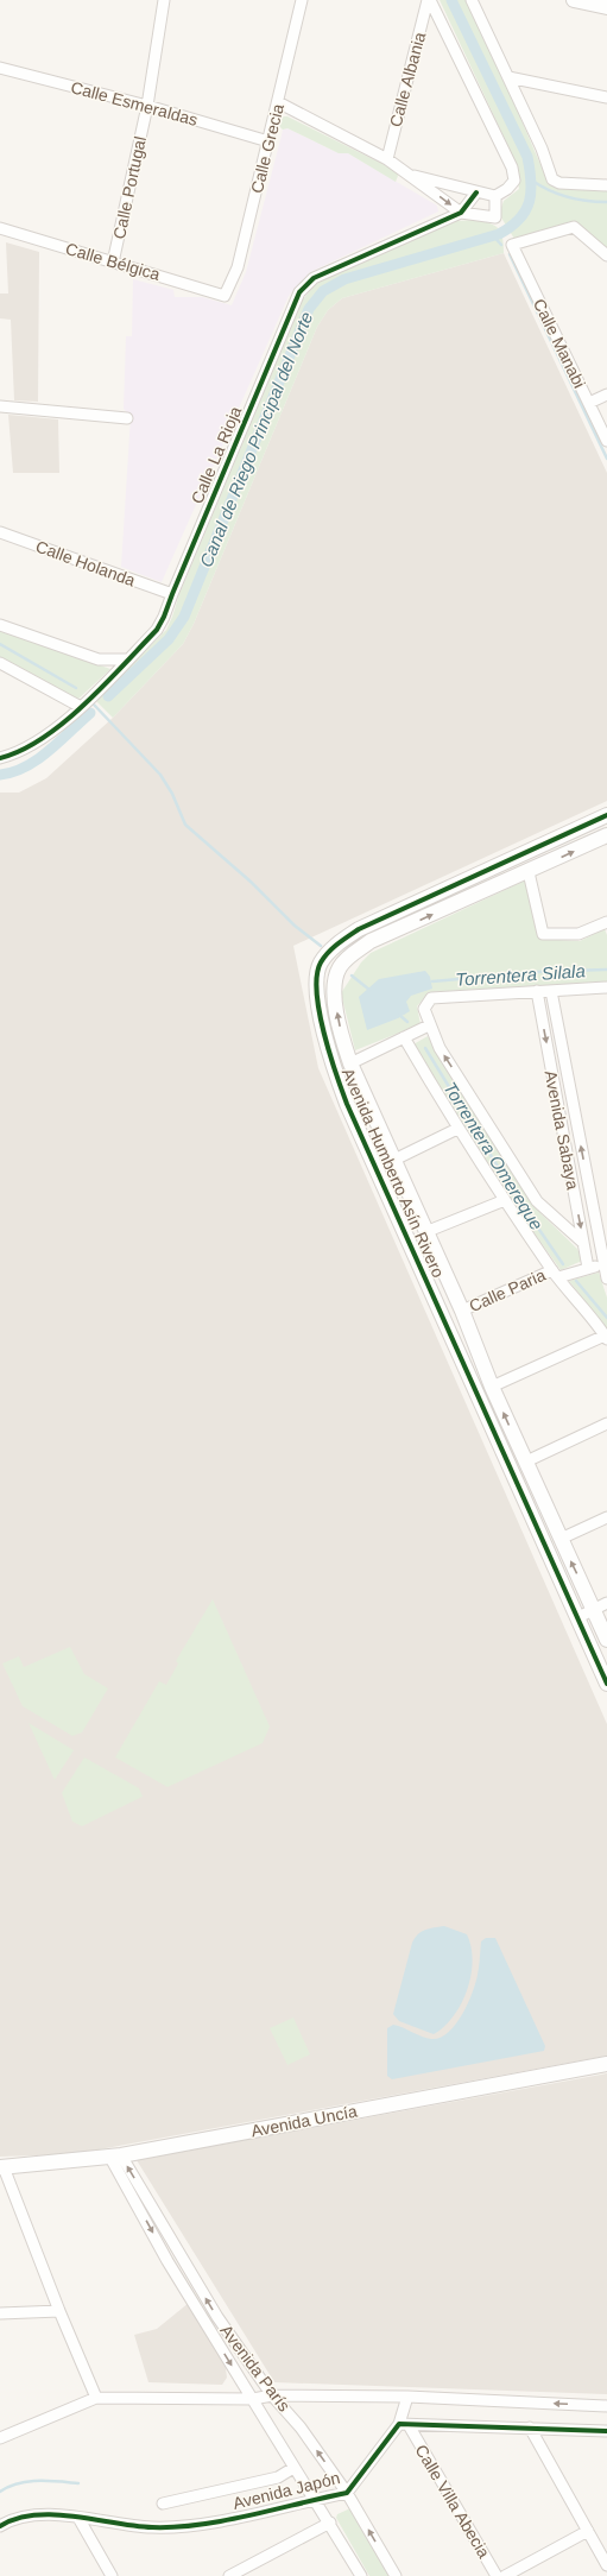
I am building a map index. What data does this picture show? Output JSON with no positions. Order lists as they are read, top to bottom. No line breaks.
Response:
{"streets":{"street":["Calle Albania","Calle Esmeraldas","Calle Grecia","Calle Portugal","Calle Bélgica","Calle Manabi","Calle La Rioja","Calle Holanda","Avenida Sabaya","Avenida Humberto Asín Rivero","Calle Paria","Avenida Uncía","Avenida París","Avenida Japón","Calle Villa Abecia"]},"crossings":[["Calle Esmeraldas","Calle Grecia"],["Calle Esmeraldas","Calle Portugal"],["Calle Grecia","Calle Bélgica"],["Calle Portugal","Calle Bélgica"],["Calle La Rioja","Calle Holanda"],["Avenida Sabaya","Calle Paria"],["Avenida Humberto Asín Rivero","Calle Paria"],["Avenida Uncía","Avenida París"],["Avenida París","Avenida Japón"],["Avenida Japón","Calle Villa Abecia"]],"water":["Canal de Riego Principal del Norte","Torrentera Silala","Torrentera Omereque"]}
